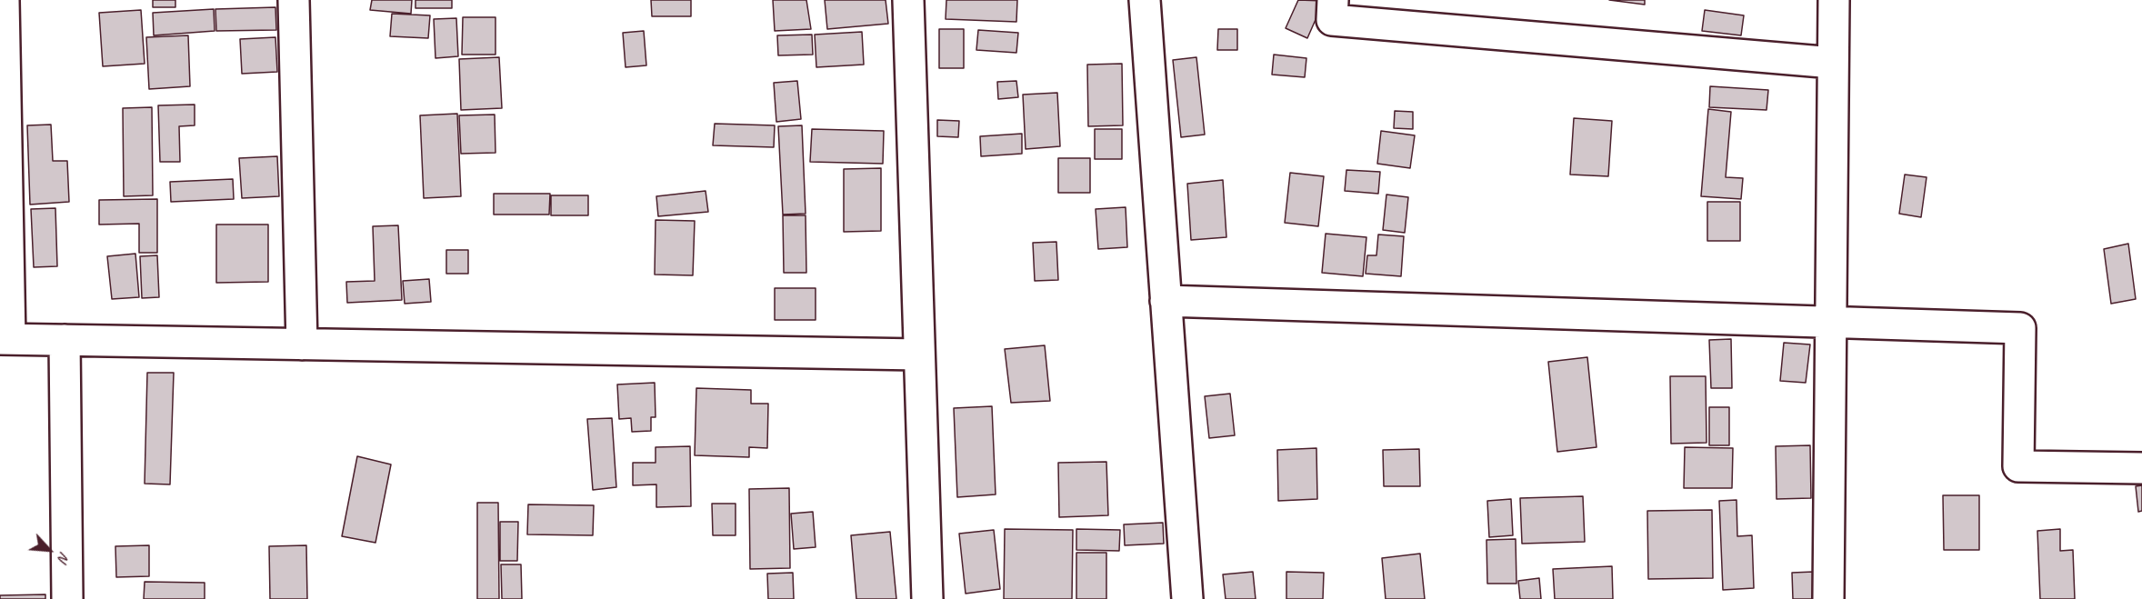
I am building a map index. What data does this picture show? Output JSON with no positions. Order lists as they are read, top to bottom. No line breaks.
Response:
{"north":"bottom right"}
